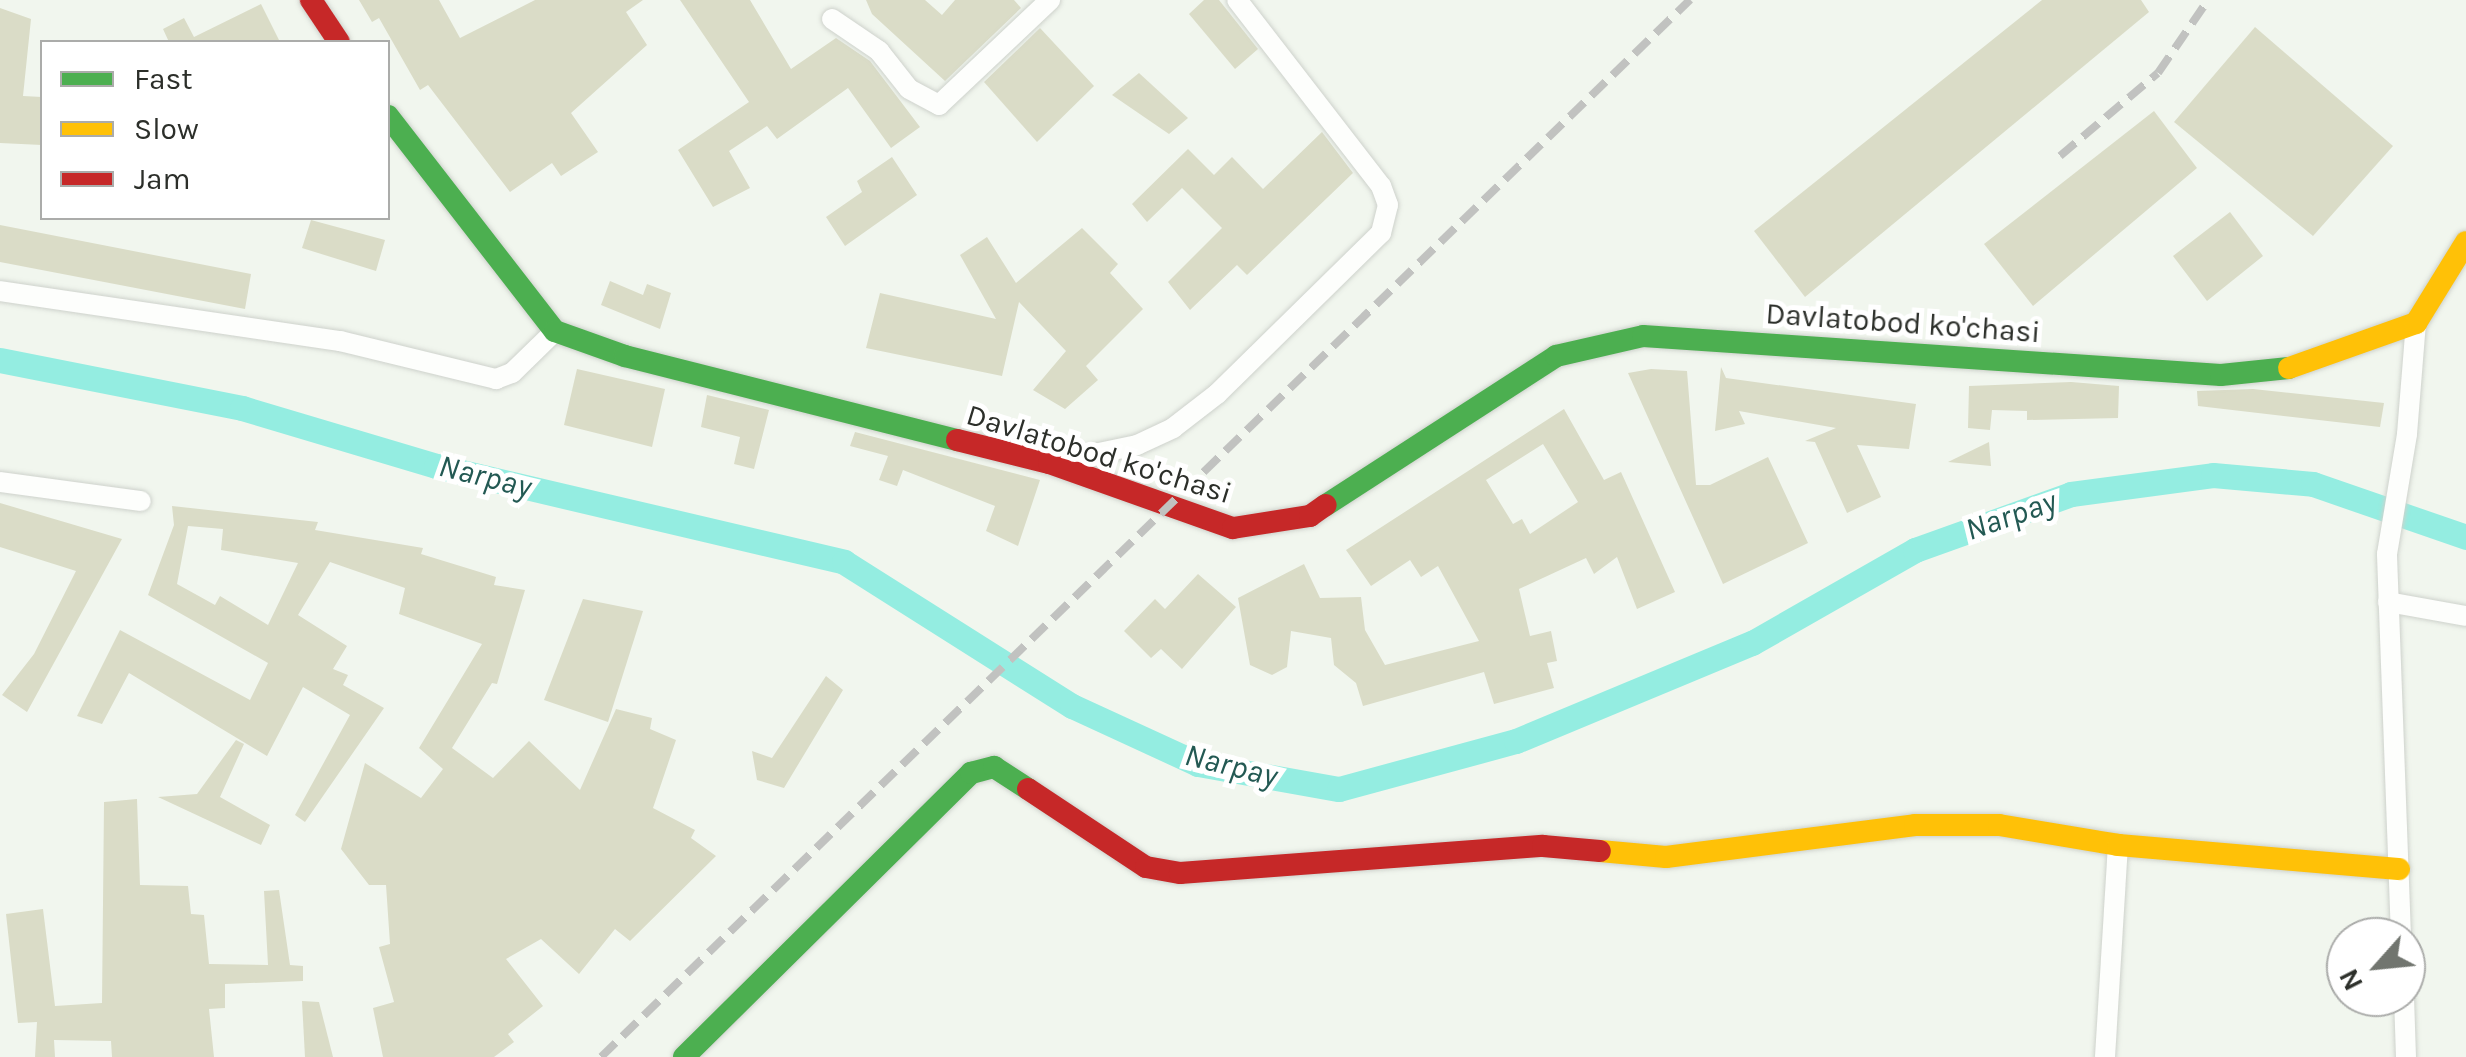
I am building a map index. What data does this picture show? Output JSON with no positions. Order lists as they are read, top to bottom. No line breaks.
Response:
{"streets":{"street":["Davlatobod ko'chasi"]},"water":["Narpay"],"legend":["Fast","Slow","Jam"],"north":"bottom left"}
